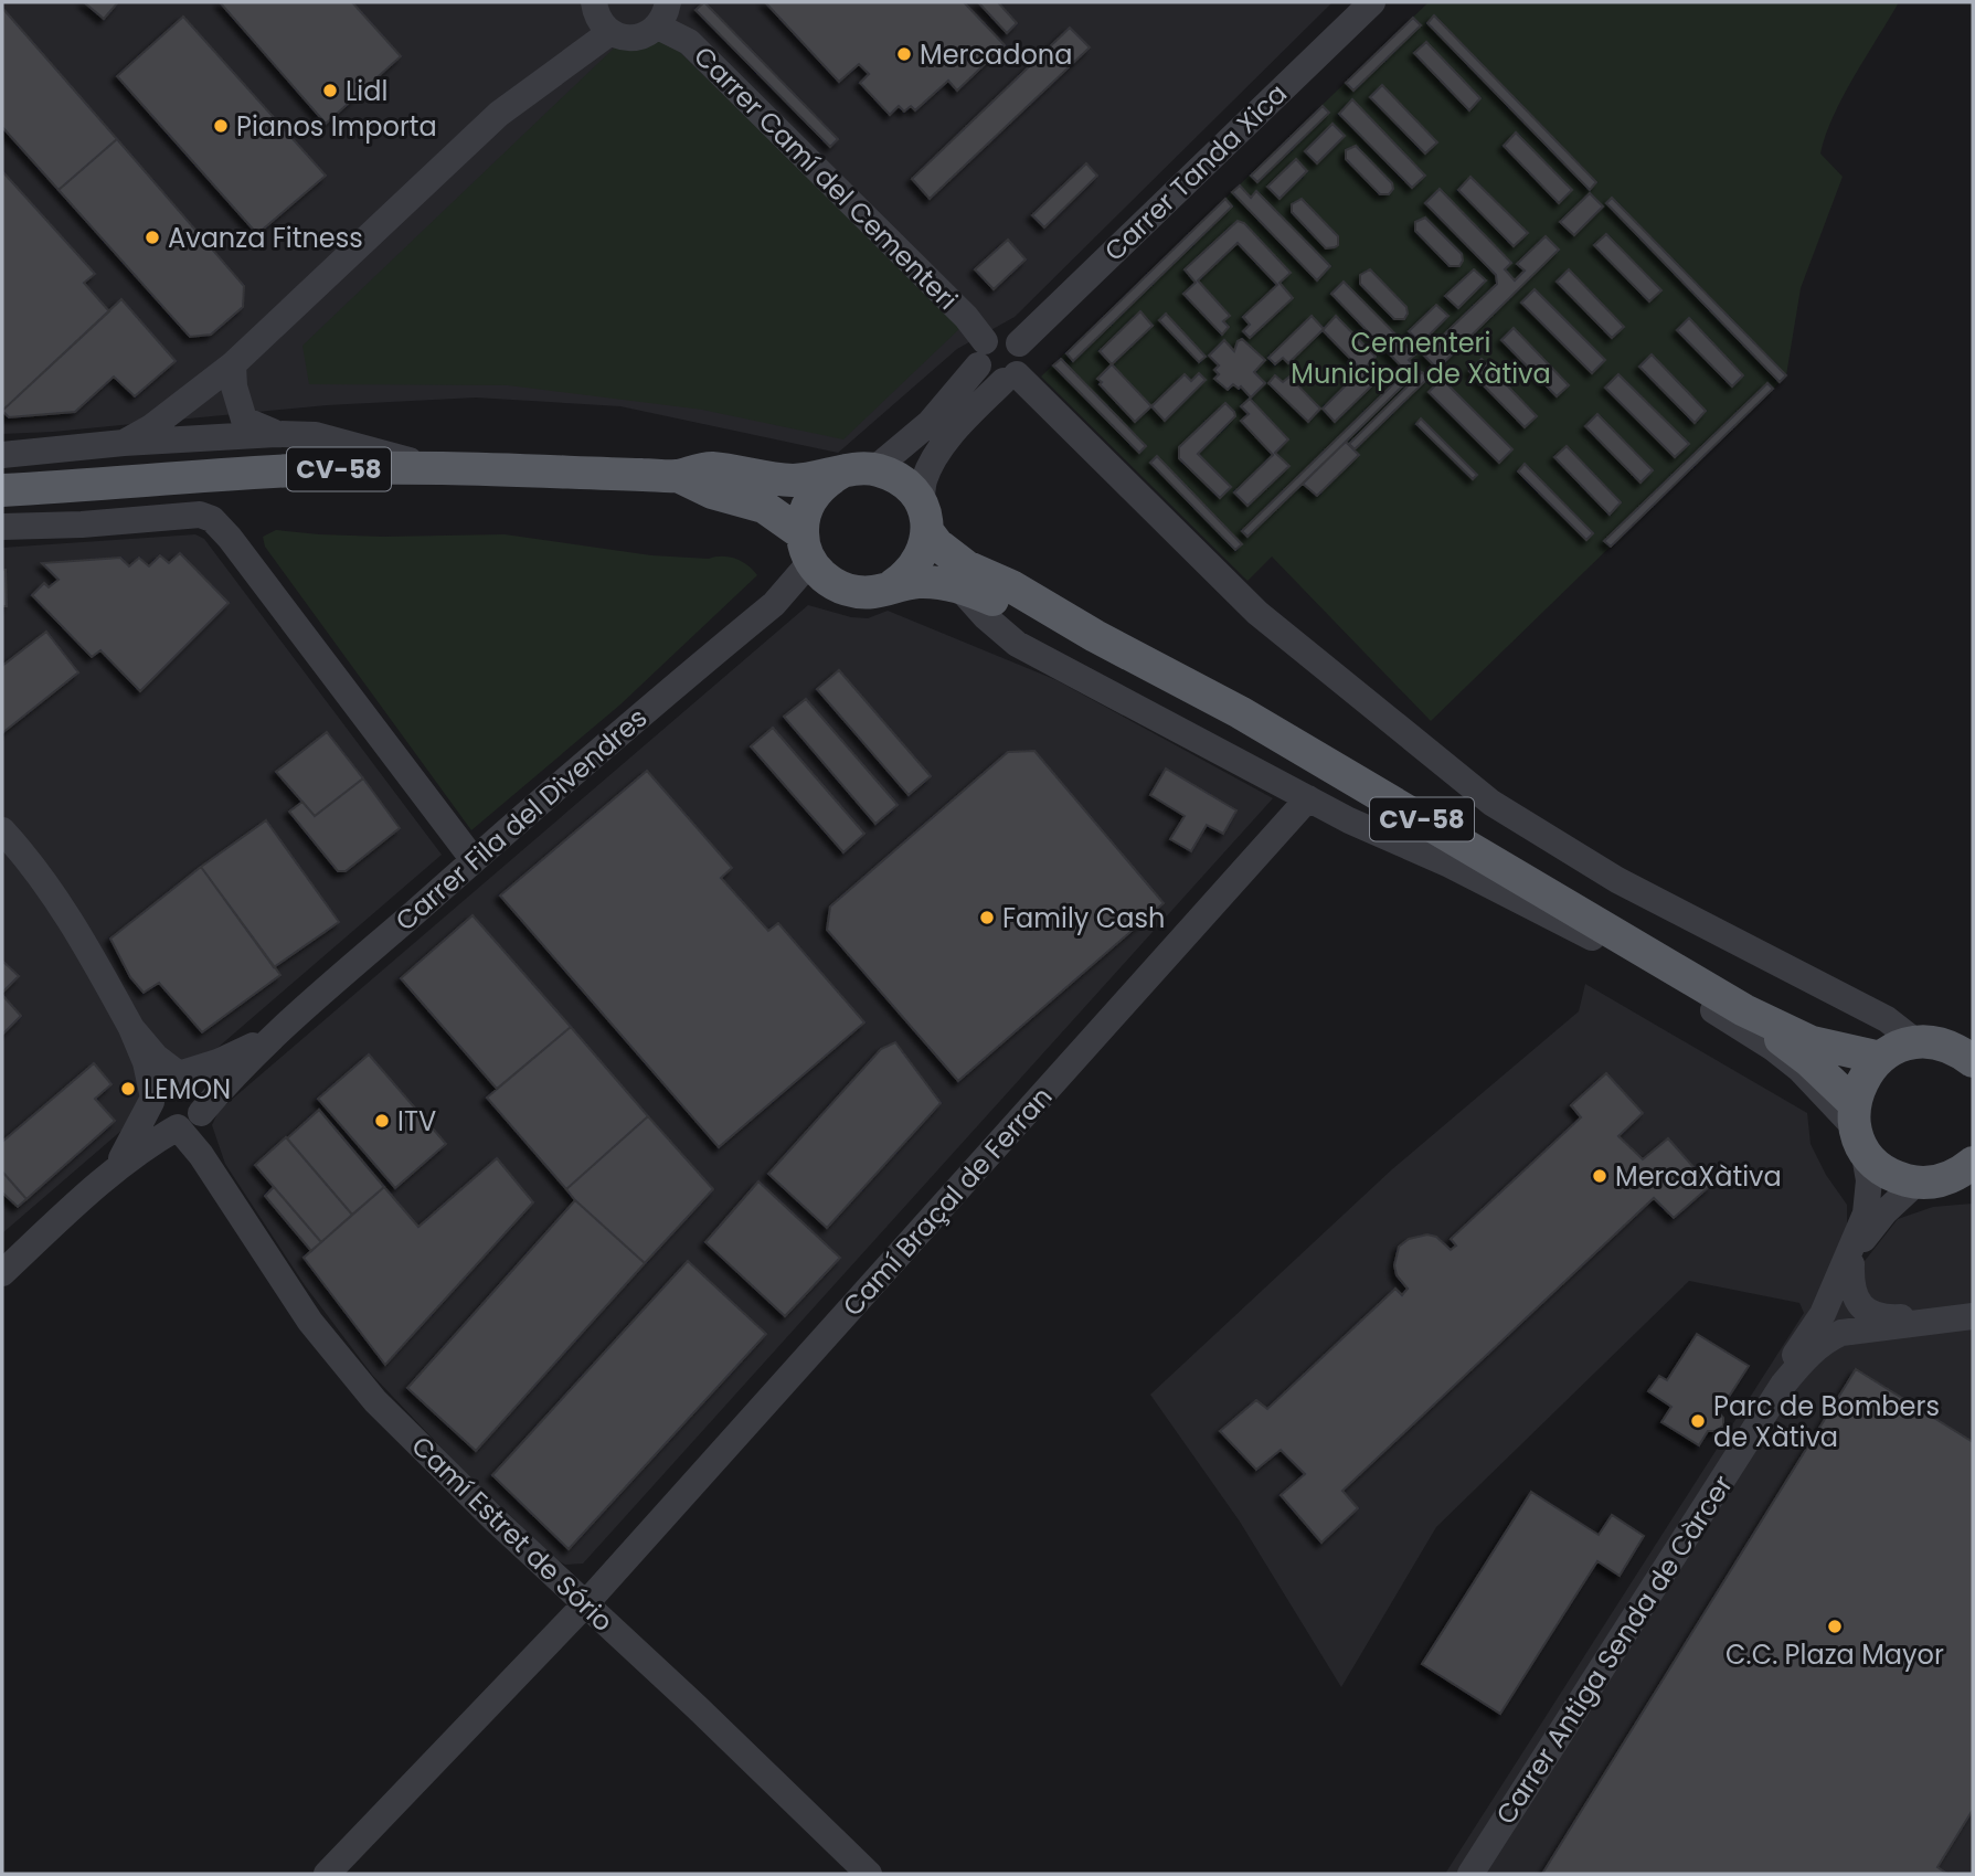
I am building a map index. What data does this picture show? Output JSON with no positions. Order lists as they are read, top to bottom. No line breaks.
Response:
{"streets":{"main road":["CV-58"],"street":["Carrer Tanda Xica","Carrer Camí del Cementeri","Carrer Fila del Divendres","Camí Braçal de Ferran","Camí Estret de Sório","Carrer Antiga Senda de Càrcer"]},"crossings":[["Carrer Tanda Xica","Carrer Camí del Cementeri"],["CV-58","Carrer Fila del Divendres"],["Carrer Fila del Divendres","Camí Estret de Sório"],["Camí Braçal de Ferran","Camí Estret de Sório"]],"parks":["Cementeri Municipal de Xàtiva"],"places":["Mercadona","Lidl","Pianos Importa","Avanza Fitness","Family Cash","LEMON","ITV","MercaXàtiva","Parc de Bombers de Xàtiva","C.C. Plaza Mayor"]}
